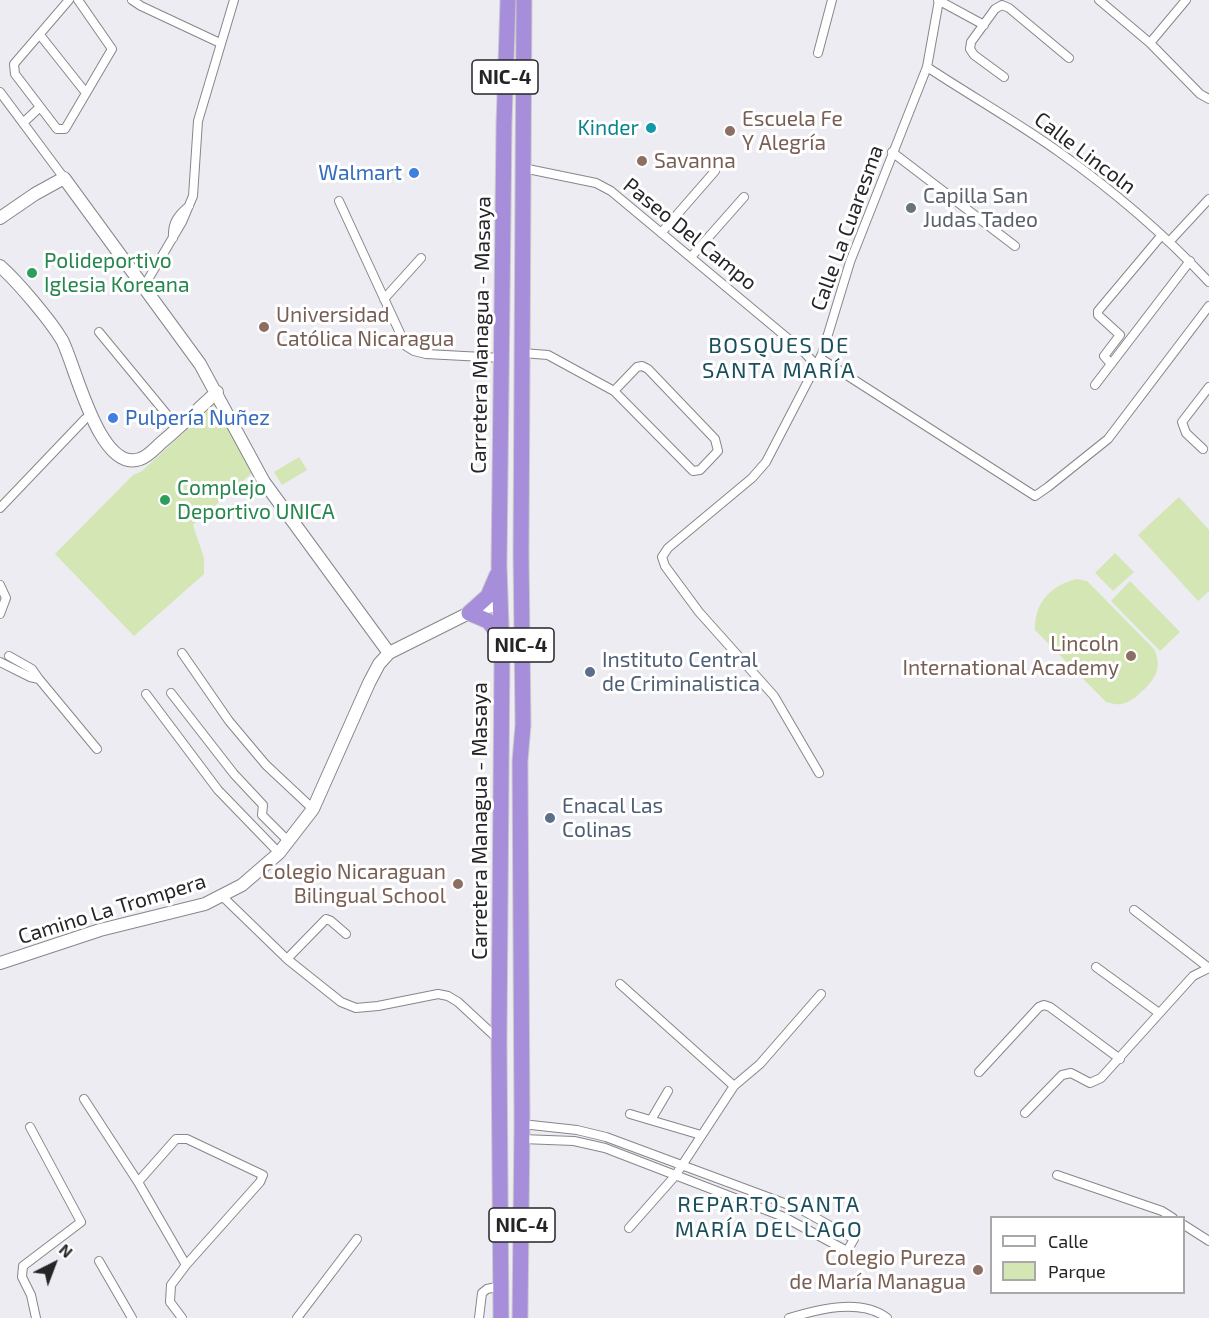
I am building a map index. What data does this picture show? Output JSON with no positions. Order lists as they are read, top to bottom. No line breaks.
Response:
{"streets":{"highway":["NIC-4","Carretera Managua - Masaya"],"street":["Calle Lincoln","Calle La Cuaresma","Paseo Del Campo","Camino La Trompera"]},"crossings":[["Calle Lincoln","Calle La Cuaresma"],["Calle La Cuaresma","Paseo Del Campo"],["Paseo Del Campo","Carretera Managua - Masaya"]],"districts":["BOSQUES DE SANTA MARÍA","REPARTO SANTA MARÍA DEL LAGO"],"places":["Kinder","Escuela Fe Y Alegría","Savanna","Walmart","Capilla San Judas Tadeo","Polideportivo Iglesia Koreana","Universidad Católica Nicaragua","Pulpería Nuñez","Complejo Deportivo UNICA","Lincoln International Academy","Instituto Central de Criminalistica","Enacal Las Colinas","Colegio Nicaraguan Bilingual School","Colegio Pureza de María Managua"],"legend":["Calle","Parque"],"north":"top right"}
